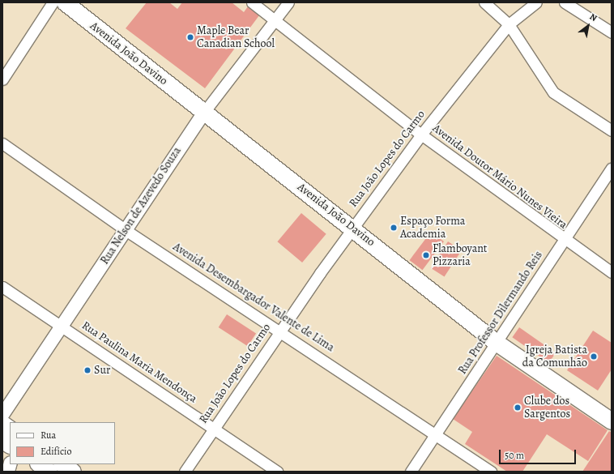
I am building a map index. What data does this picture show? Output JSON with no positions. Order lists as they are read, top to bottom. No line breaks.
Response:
{"streets":{"main road":["Avenida João Davino"],"street":["Rua João Lopes do Carmo","Avenida Doutor Mário Nunes Vieira","Rua Nelson de Azevedo Souza","Avenida Desembargador Valente de Lima","Rua Professor Dilermando Reis","Rua Paulina Maria Mendonça"]},"crossings":[["Avenida João Davino","Rua João Lopes do Carmo"],["Avenida João Davino","Rua Nelson de Azevedo Souza"],["Avenida João Davino","Rua Professor Dilermando Reis"],["Rua João Lopes do Carmo","Avenida Doutor Mário Nunes Vieira"],["Rua João Lopes do Carmo","Avenida Desembargador Valente de Lima"],["Rua João Lopes do Carmo","Rua Paulina Maria Mendonça"],["Avenida Doutor Mário Nunes Vieira","Rua Nelson de Azevedo Souza"],["Avenida Doutor Mário Nunes Vieira","Rua Professor Dilermando Reis"],["Rua Nelson de Azevedo Souza","Avenida Desembargador Valente de Lima"],["Rua Nelson de Azevedo Souza","Rua Paulina Maria Mendonça"],["Avenida Desembargador Valente de Lima","Rua Professor Dilermando Reis"]],"places":["Maple Bear Canadian School","Espaço Forma Academia","Flamboyant Pizzaria","Igreja Batista da Comunhão","Sur","Clube dos Sargentos"],"legend":["Rua","Edifício"],"scale_bar":"50 m","north":"top right"}
